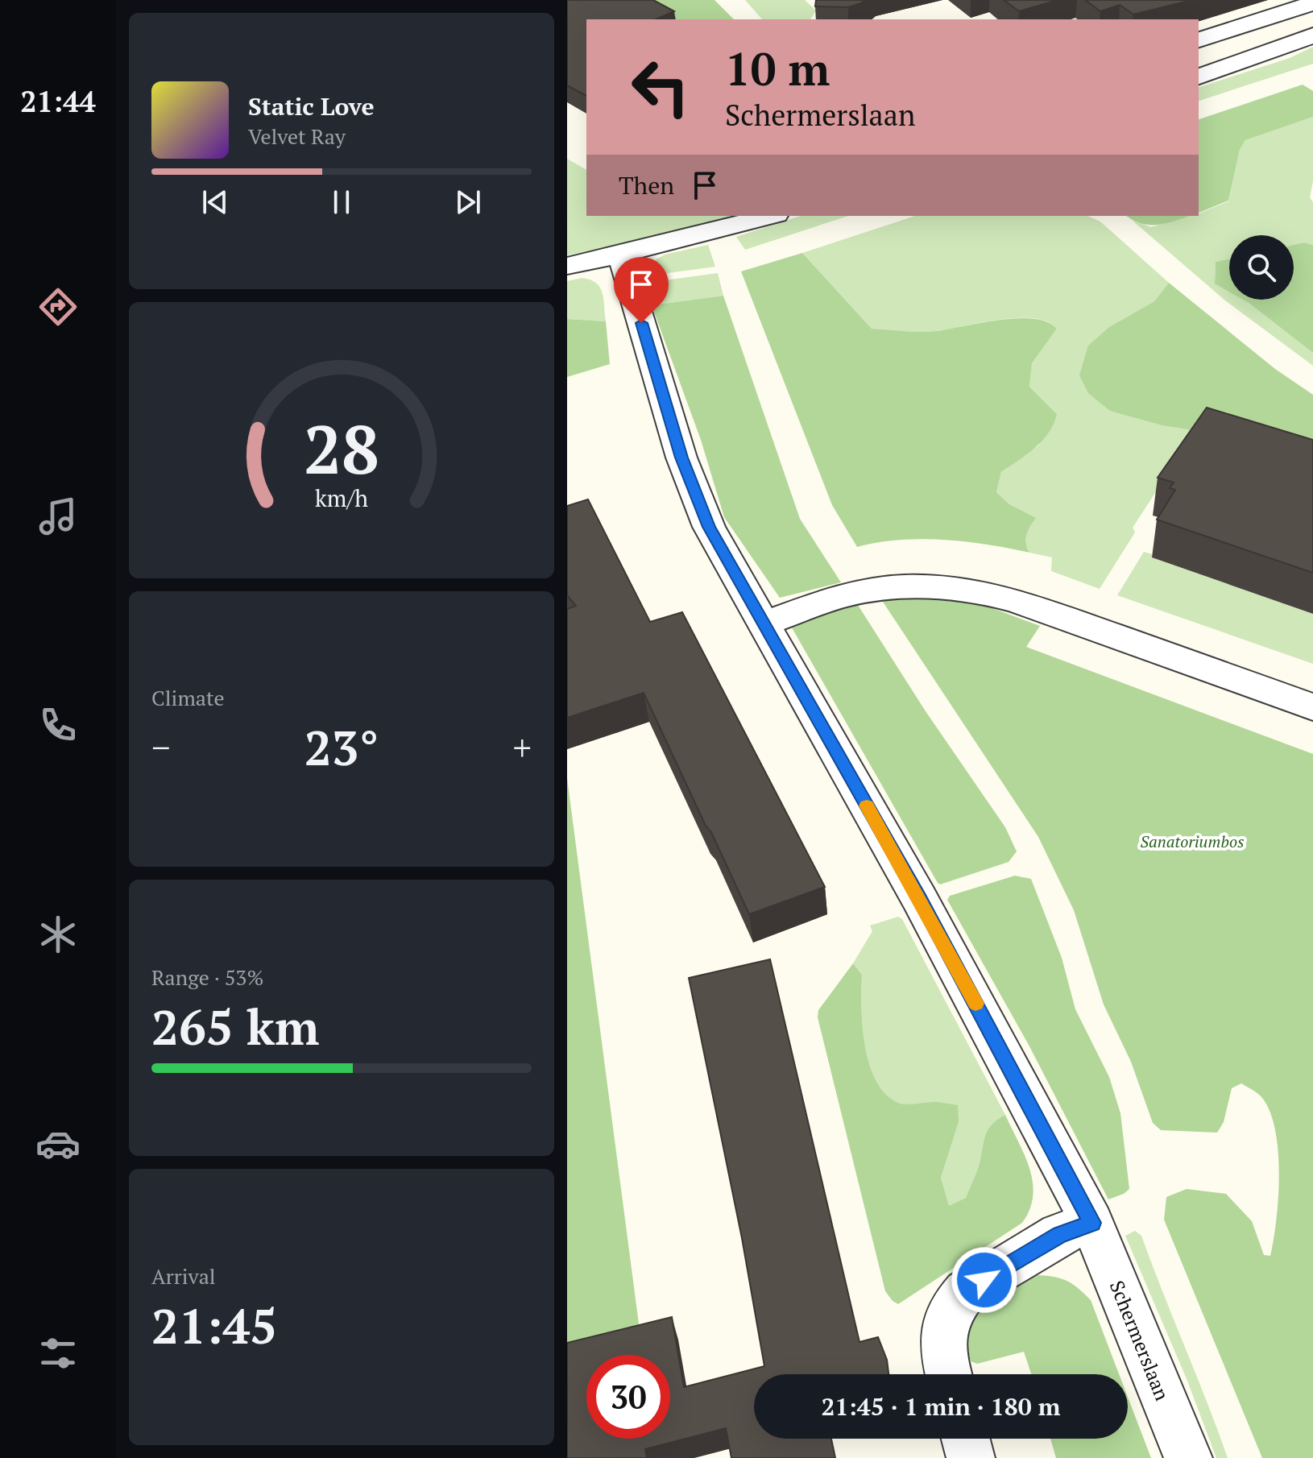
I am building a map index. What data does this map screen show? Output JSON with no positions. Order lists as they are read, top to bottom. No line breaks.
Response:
{"streets":{"street":["Schermerslaan"]},"parks":["Sanatoriumbos"],"page":{"tabs":"21:44","turn":["10 m","Schermerslaan"],"song":["Static Love","Velvet Ray"],"then":"Then","tile":["Climate",["Range · 53%","265 km"],["Arrival","21:45"]],"heat":["−","23°","+"],"limit":"30","trip":"21:45 · 1 min · 180 m","gauge":["28","km/h"]}}
